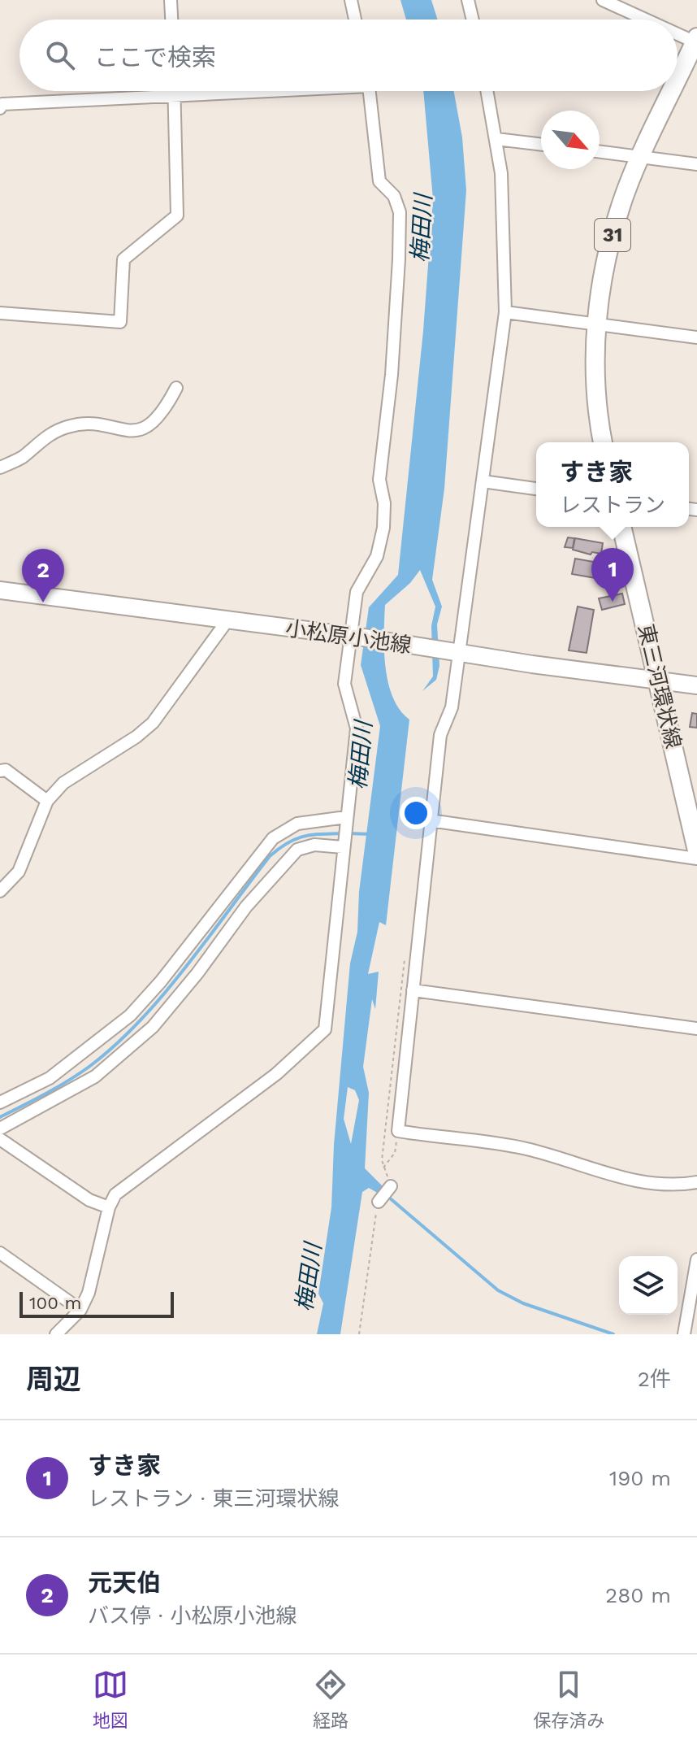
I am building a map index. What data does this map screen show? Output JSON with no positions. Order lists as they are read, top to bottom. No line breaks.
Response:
{"streets":{"main road":["31","小松原小池線","東三河環状線"]},"crossings":[["小松原小池線","東三河環状線"]],"water":["梅田川"],"scale_bar":"100 m","north":"bottom right","page":{"search":"ここで検索","popup":["すき家","レストラン"],"pins":["1","2"],"scale":"100 m","heading":["周辺","2件"],"list":[{"mark":"1","name":"すき家","note":"レストラン · 東三河環状線","value":"190 m"},{"mark":"2","name":"元天伯","note":"バス停 · 小松原小池線","value":"280 m"}],"nav":["地図","経路","保存済み"]}}
